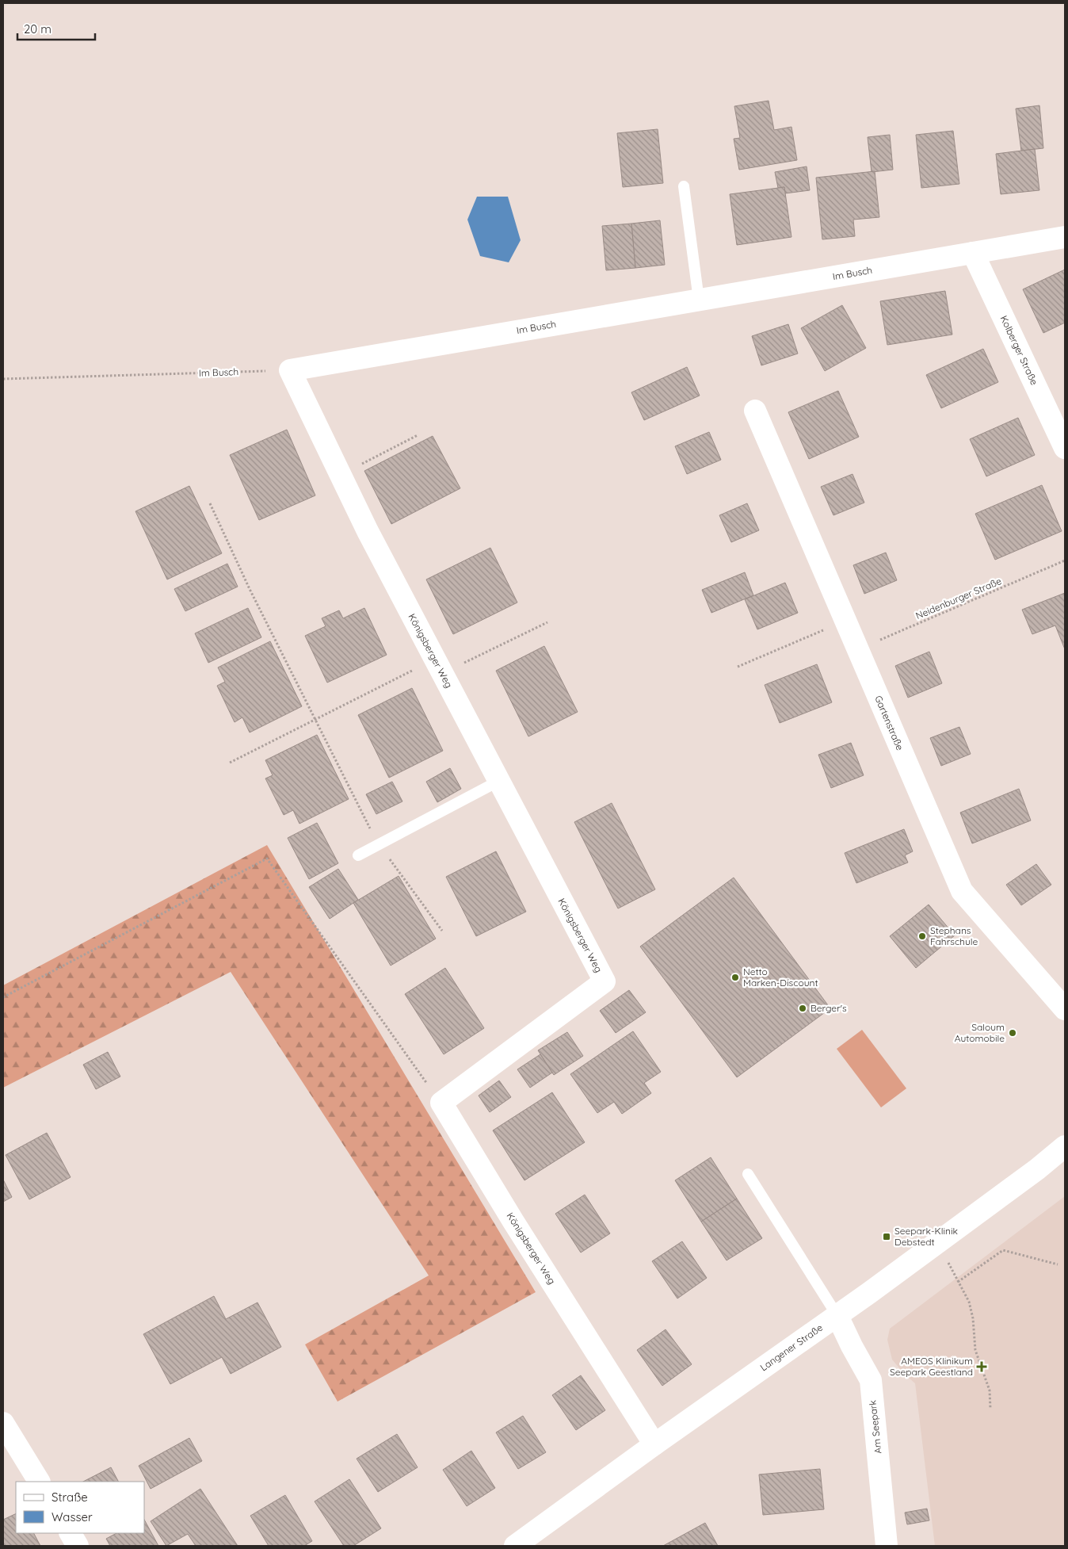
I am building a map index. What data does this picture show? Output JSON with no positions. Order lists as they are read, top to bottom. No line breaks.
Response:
{"streets":{"street":["Im Busch","Kolberger Straße","Königsberger Weg","Gartenstraße","Langener Straße","Am Seepark"],"path":["Neidenburger Straße"]},"crossings":[["Im Busch","Kolberger Straße"],["Im Busch","Königsberger Weg"],["Neidenburger Straße","Gartenstraße"],["Königsberger Weg","Langener Straße"],["Langener Straße","Am Seepark"]],"places":{"other":["Stephans Fahrschule","Netto Marken-Discount","Berger's","Saloum Automobile"],"transit":["Seepark-Klinik Debstedt"],"health":["AMEOS Klinikum Seepark Geestland"]},"legend":["Straße","Wasser"],"scale_bar":"20 m"}
